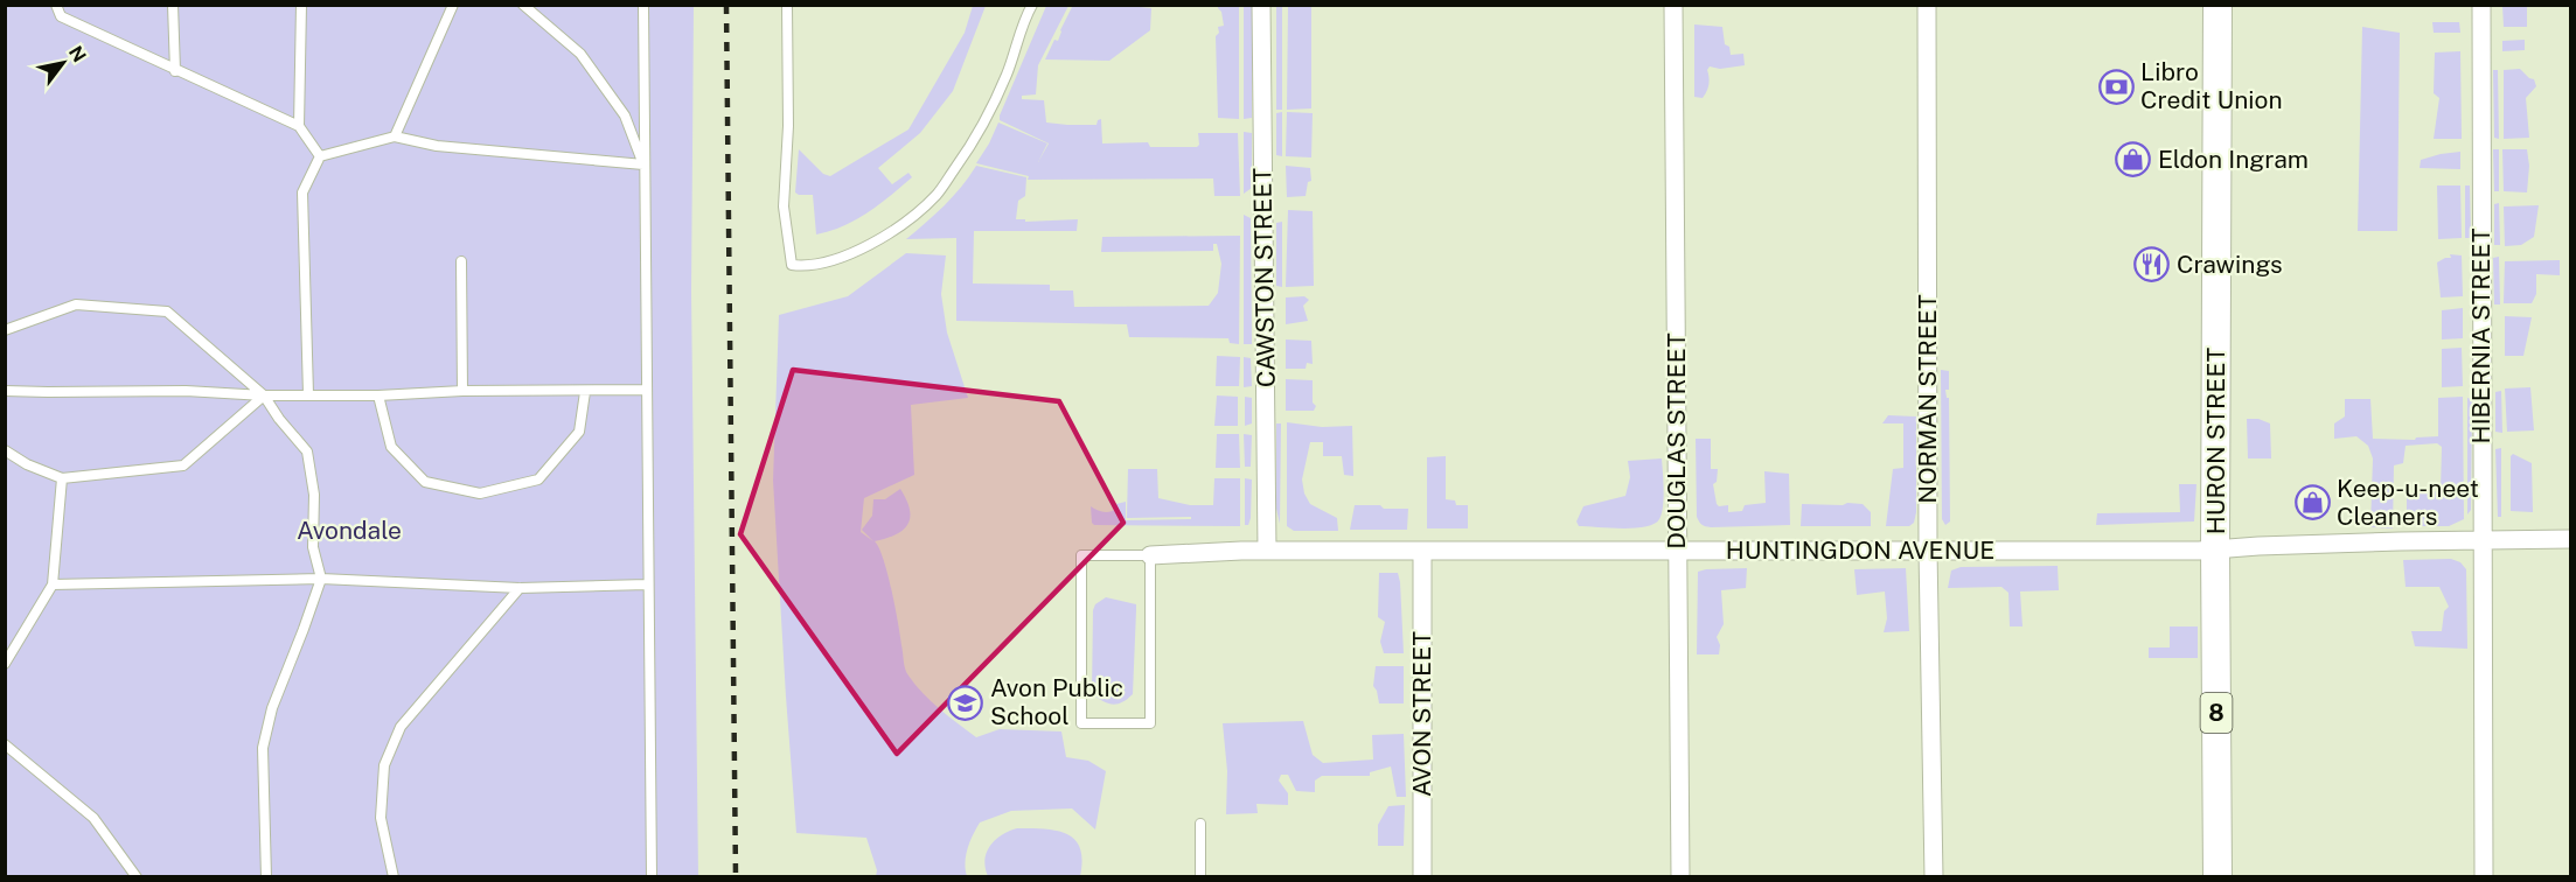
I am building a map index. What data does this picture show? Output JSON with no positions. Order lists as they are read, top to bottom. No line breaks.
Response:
{"streets":{"main road":["HURON STREET","8"],"street":["CAWSTON STREET","HIBERNIA STREET","NORMAN STREET","DOUGLAS STREET","HUNTINGDON AVENUE","AVON STREET"]},"crossings":[["CAWSTON STREET","HUNTINGDON AVENUE"],["HIBERNIA STREET","HUNTINGDON AVENUE"],["NORMAN STREET","HUNTINGDON AVENUE"],["DOUGLAS STREET","HUNTINGDON AVENUE"],["HURON STREET","HUNTINGDON AVENUE"],["HUNTINGDON AVENUE","AVON STREET"]],"parks":["Avondale"],"places":{"bank":["Libro Credit Union"],"shop":["Eldon Ingram","Keep-u-neet Cleaners"],"restaurant":["Crawings"],"school or university":["Avon Public School"]},"north":"top right"}
